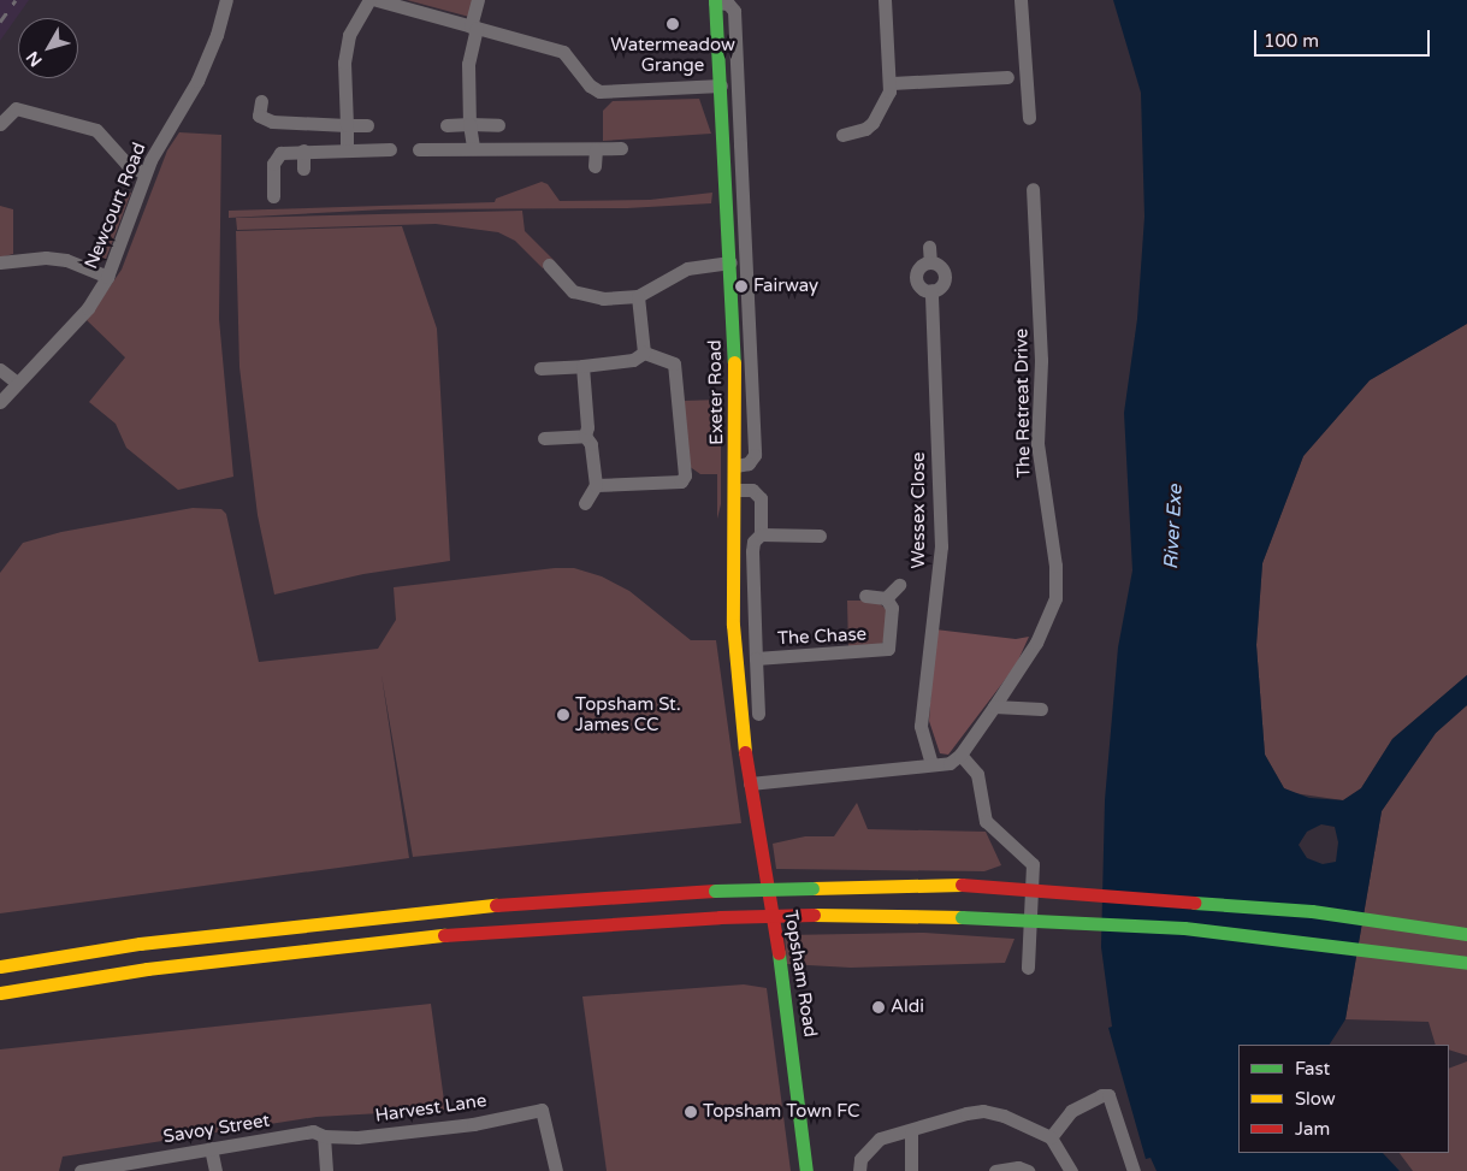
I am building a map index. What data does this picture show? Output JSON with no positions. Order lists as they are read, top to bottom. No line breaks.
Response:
{"streets":{"main road":["Exeter Road","Topsham Road"],"street":["Newcourt Road","The Retreat Drive","Wessex Close","The Chase","Harvest Lane","Savoy Street"]},"crossings":[["Exeter Road","The Chase"],["Exeter Road","Topsham Road"],["Harvest Lane","Savoy Street"]],"water":["River Exe"],"places":["Watermeadow Grange","Fairway","Topsham St. James CC","Aldi","Topsham Town FC"],"legend":["Fast","Slow","Jam"],"scale_bar":"100 m","north":"bottom left"}
